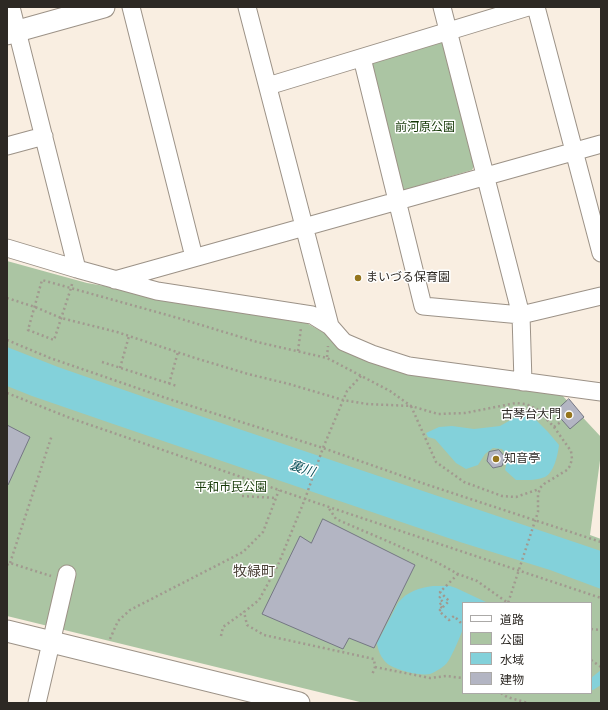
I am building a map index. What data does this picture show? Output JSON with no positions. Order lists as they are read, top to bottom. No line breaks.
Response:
{"districts":["牧緑町"],"water":["裏川"],"parks":["前河原公園","平和市民公園"],"places":["まいづる保育園","古琴台大門","知音亭"],"legend":["道路","公園","水域","建物"]}
